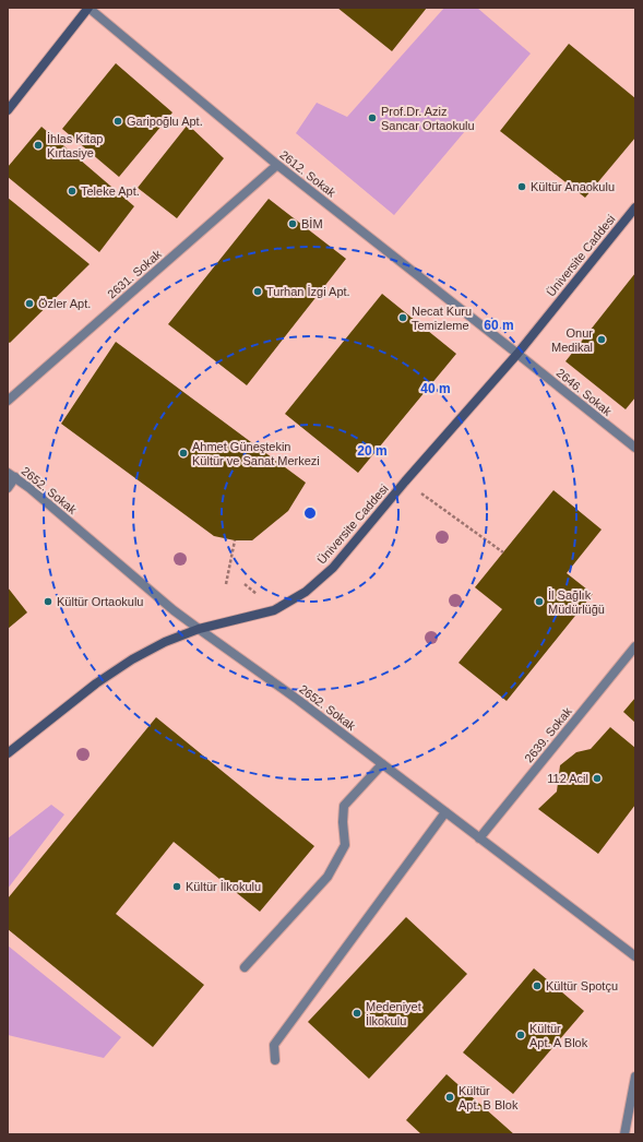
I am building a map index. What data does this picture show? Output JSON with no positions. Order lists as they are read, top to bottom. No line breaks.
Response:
{"streets":{"street":["2612. Sokak","Üniversite Caddesi","2631. Sokak","2646. Sokak","2652. Sokak","2639. Sokak"]},"crossings":[["2612. Sokak","Üniversite Caddesi"],["2612. Sokak","2631. Sokak"],["2612. Sokak","2646. Sokak"],["Üniversite Caddesi","2646. Sokak"],["Üniversite Caddesi","2652. Sokak"],["2652. Sokak","2639. Sokak"]],"places":["Prof.Dr. Aziz Sancar Ortaokulu","Garipoğlu Apt.","İhlas Kitap Kırtasiye","Kültür Anaokulu","Teleke Apt.","BİM","Turhan İzgi Apt.","Özler Apt.","Necat Kuru Temizleme","Onur Medikal","Ahmet Güneştekin Kültür ve Sanat Merkezi","Kültür Ortaokulu","İl Sağlık Müdürlüğü","112 Acil","Kültür İlkokulu","Kültür Spotçu","Medeniyet İlkokulu","Kültür Apt. A Blok","Kültür Apt. B Blok"],"rings":["60 m","40 m","20 m"]}
